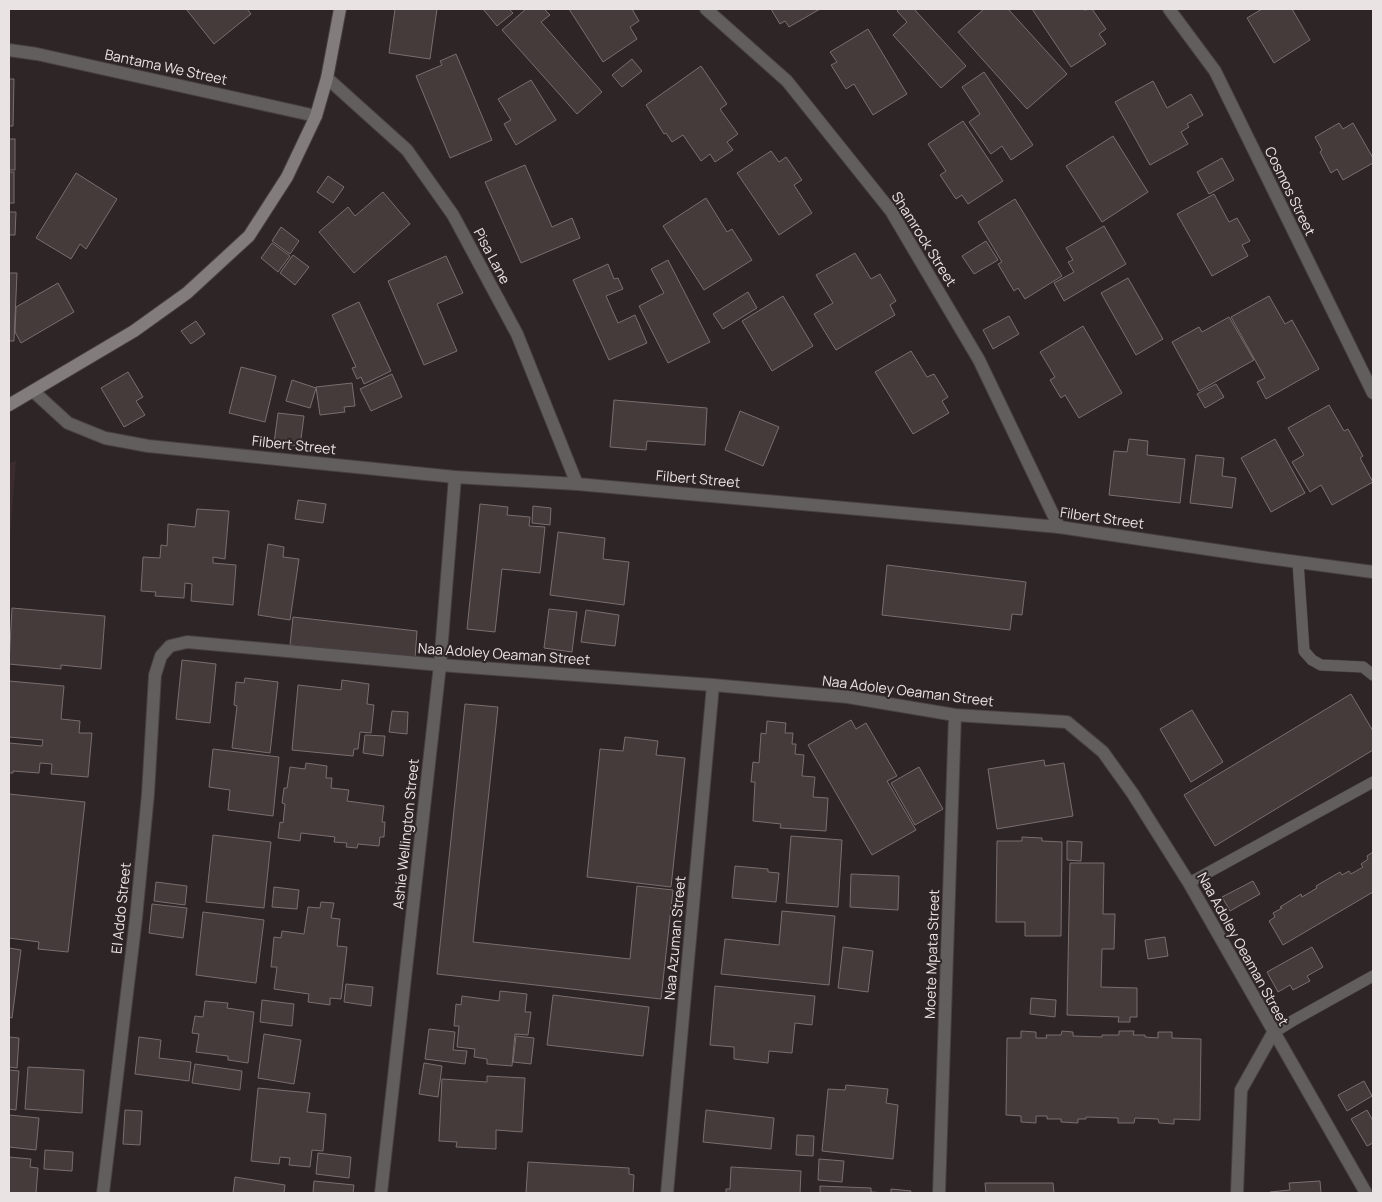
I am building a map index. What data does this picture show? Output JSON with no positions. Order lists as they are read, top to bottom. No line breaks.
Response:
{"streets":{"street":["Bantama We Street","Cosmos Street","Shamrock Street","Pisa Lane","Filbert Street","Naa Adoley Oeaman Street","Ashie Wellington Street","El Addo Street","Naa Azuman Street","Moete Mpata Street"]},"crossings":[["Shamrock Street","Filbert Street"],["Pisa Lane","Filbert Street"],["Filbert Street","Ashie Wellington Street"],["Naa Adoley Oeaman Street","Ashie Wellington Street"],["Naa Adoley Oeaman Street","El Addo Street"],["Naa Adoley Oeaman Street","Naa Azuman Street"],["Naa Adoley Oeaman Street","Moete Mpata Street"]]}
